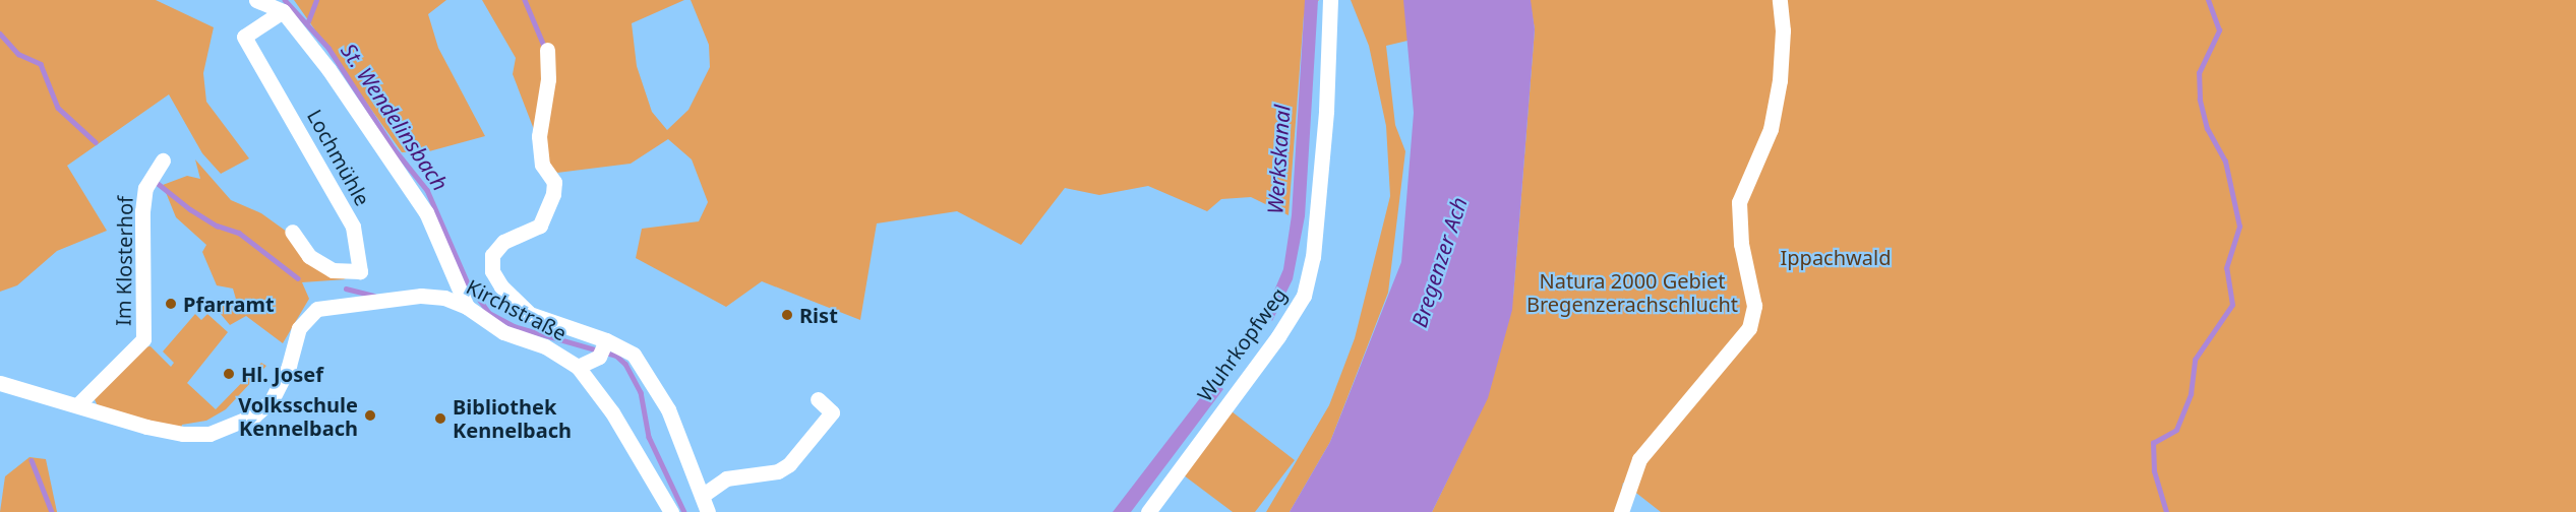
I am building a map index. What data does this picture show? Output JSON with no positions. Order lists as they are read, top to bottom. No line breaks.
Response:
{"streets":{"street":["Lochmühle","Im Klosterhof","Kirchstraße","Wuhrkopfweg"]},"crossings":[["Lochmühle","Kirchstraße"],["Im Klosterhof","Kirchstraße"]],"water":["St. Wendelinsbach","Werkskanal","Bregenzer Ach"],"parks":["Ippachwald","Natura 2000 Gebiet Bregenzerachschlucht"],"places":["Pfarramt","Rist","Hl. Josef","Volksschule Kennelbach","Bibliothek Kennelbach"]}
